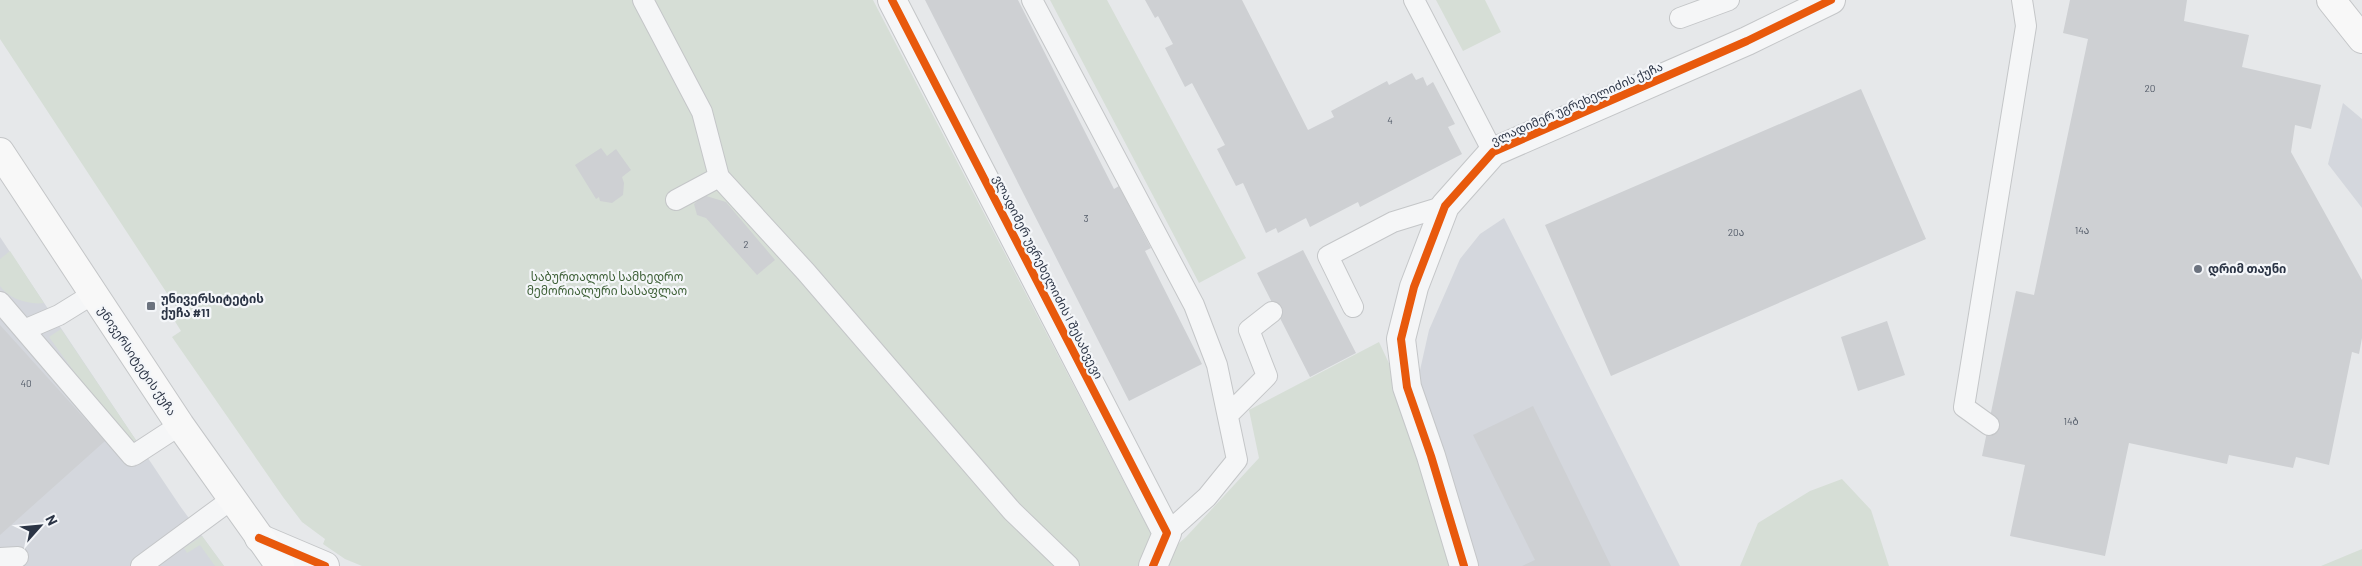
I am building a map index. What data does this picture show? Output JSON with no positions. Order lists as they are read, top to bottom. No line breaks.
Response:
{"streets":{"main road":["უნივერსიტეტის ქუჩა"],"street":["ვლადიმერ უგრეხელიძის ქუჩა","ვლადიმერ უგრეხელიძის I შესახვევი"]},"parks":["საბურთალოს სამხედრო მემორიალური სასაფლაო"],"places":{"other":["დრიმ თაუნი"],"transit":["უნივერსიტეტის ქუჩა #11"]},"house_numbers":["20","4","3","14ა","20ა","2","40","14ბ"],"north":"top right"}
